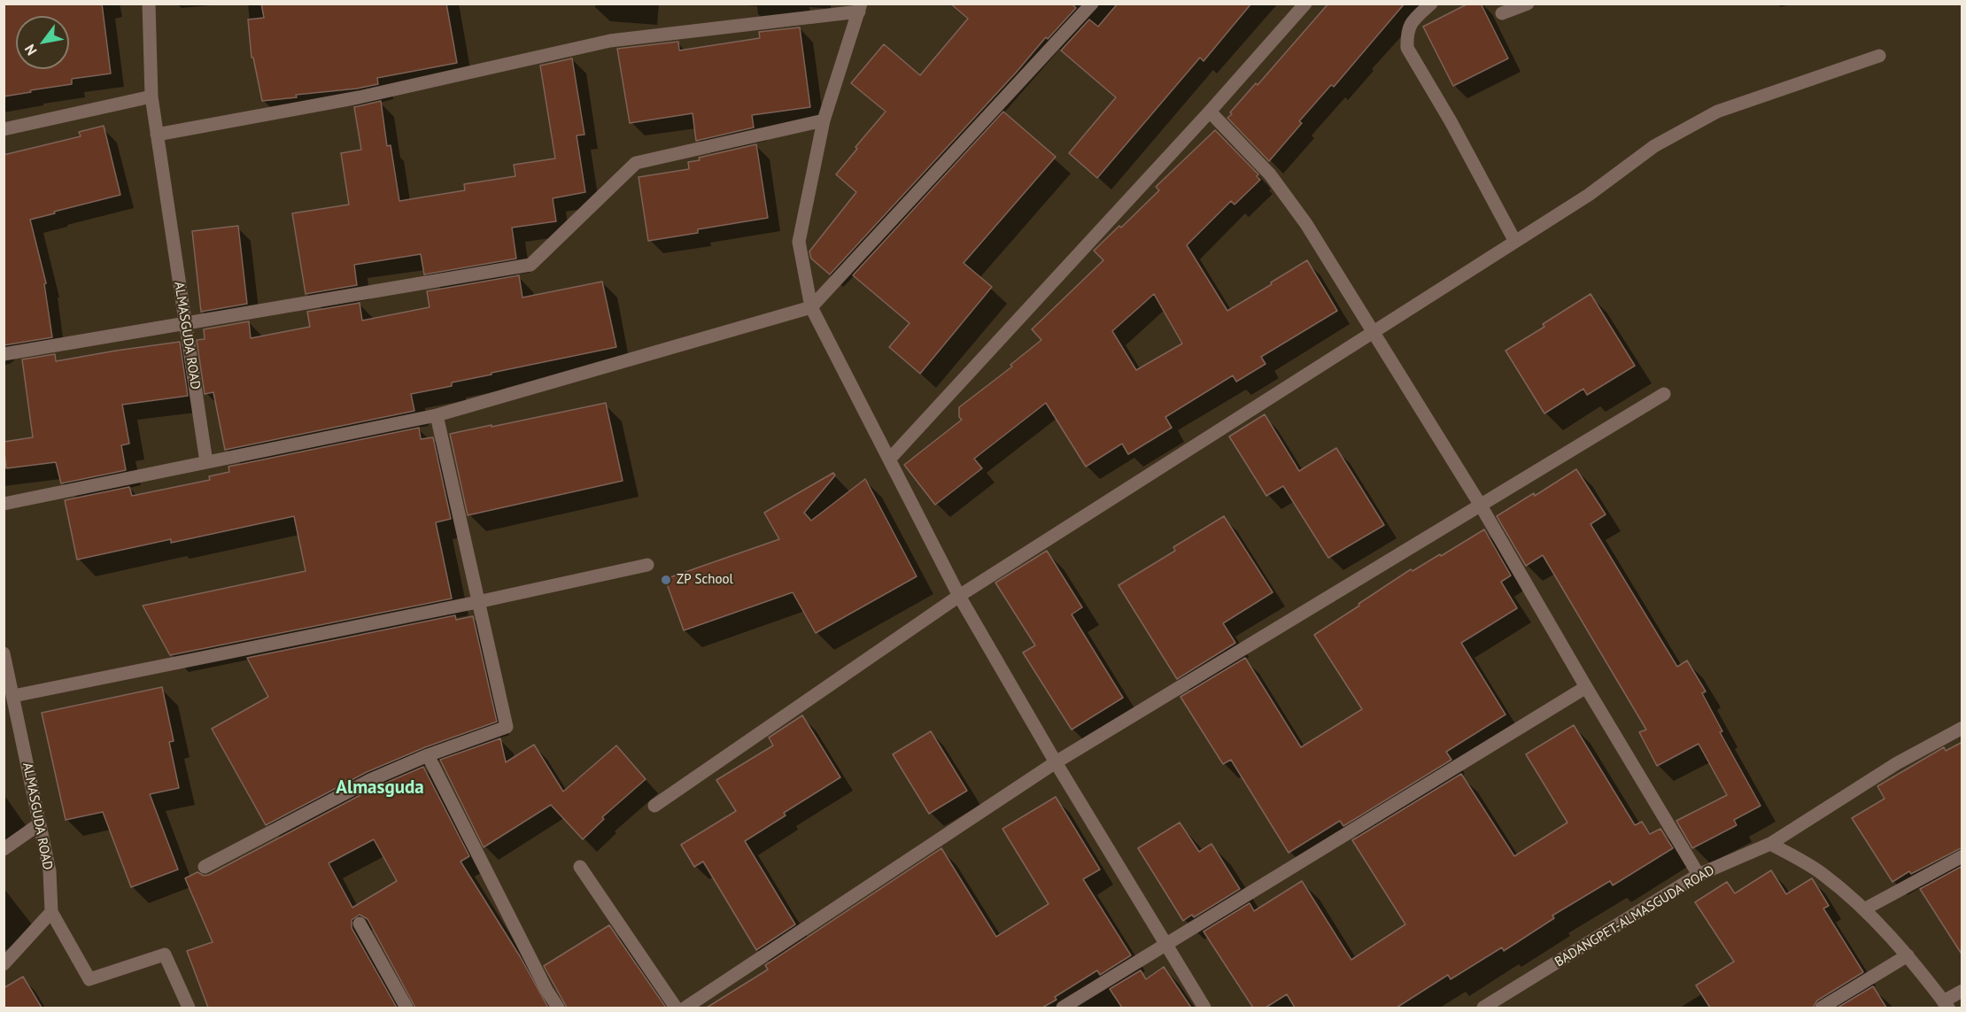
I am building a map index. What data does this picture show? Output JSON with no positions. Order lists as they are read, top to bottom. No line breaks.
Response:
{"streets":{"street":["ALMASGUDA ROAD","BADANGPET-ALMASGUDA ROAD"]},"districts":["Almasguda"],"places":["ZP School"],"north":"bottom left"}
